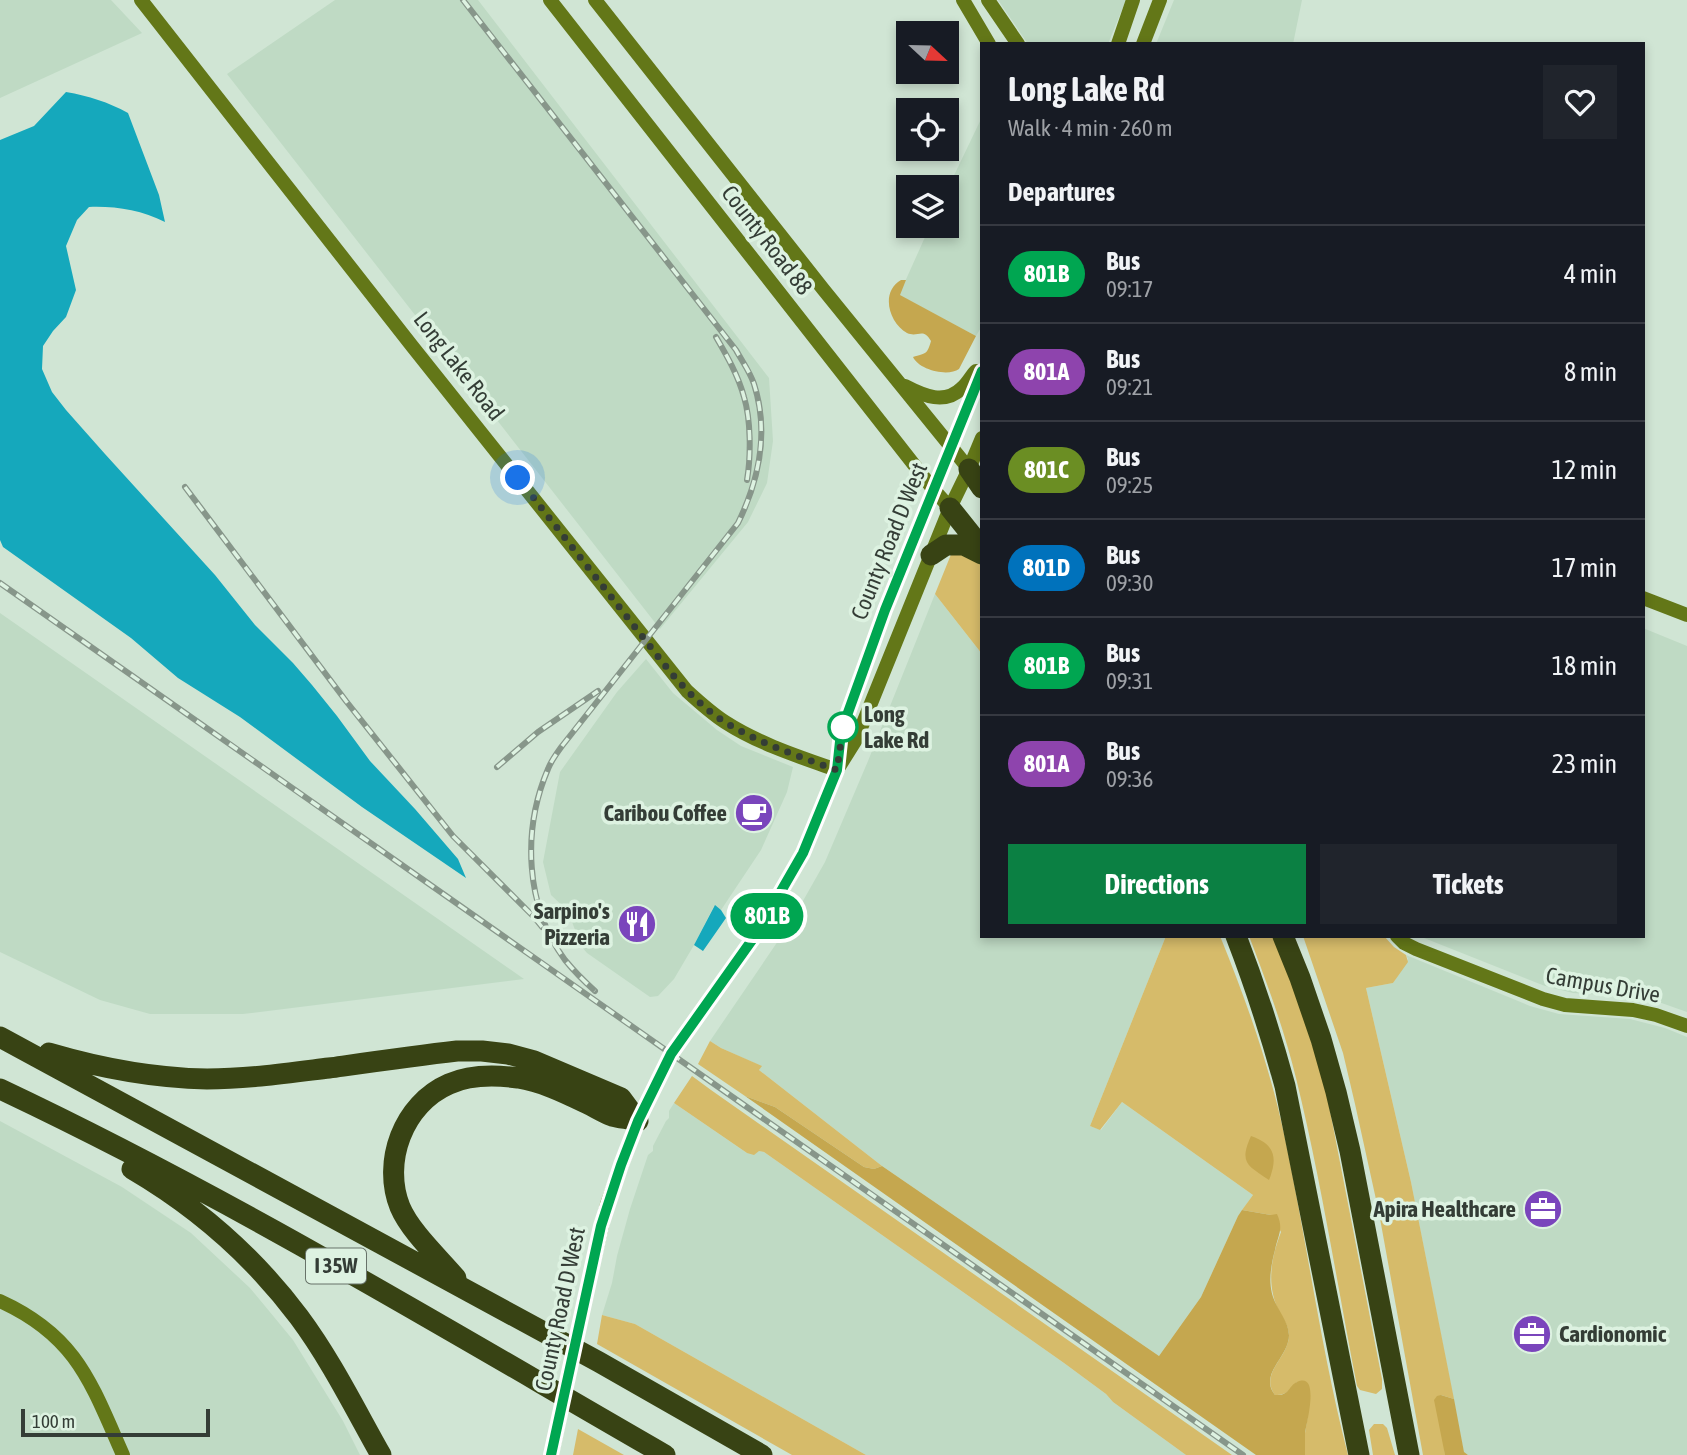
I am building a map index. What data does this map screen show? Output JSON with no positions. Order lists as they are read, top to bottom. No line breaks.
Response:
{"streets":{"highway":["I 35W"],"main road":["County Road 88","Long Lake Road","County Road D West","Campus Drive"]},"crossings":[["County Road 88","County Road D West"],["Long Lake Road","County Road D West"]],"places":{"other":["Long Lake Rd"],"cafe":["Caribou Coffee"],"restaurant":["Sarpino's Pizzeria"],"office":["Apira Healthcare","Cardionomic"]},"lines":["bus line 801B"],"scale_bar":"100 m","north":"right","page":{"on_map":"801B","heading":[["Long Lake Rd","Walk · 4 min · 260 m"],"Departures"],"list":[{"mark":"801B","name":"Bus","note":"09:17","value":"4 min"},{"mark":"801A","name":"Bus","note":"09:21","value":"8 min"},{"mark":"801C","name":"Bus","note":"09:25","value":"12 min"},{"mark":"801D","name":"Bus","note":"09:30","value":"17 min"},{"mark":"801B","name":"Bus","note":"09:31","value":"18 min"},{"mark":"801A","name":"Bus","note":"09:36","value":"23 min"}],"buttons":["Directions","Tickets"],"scale":"100 m"}}
